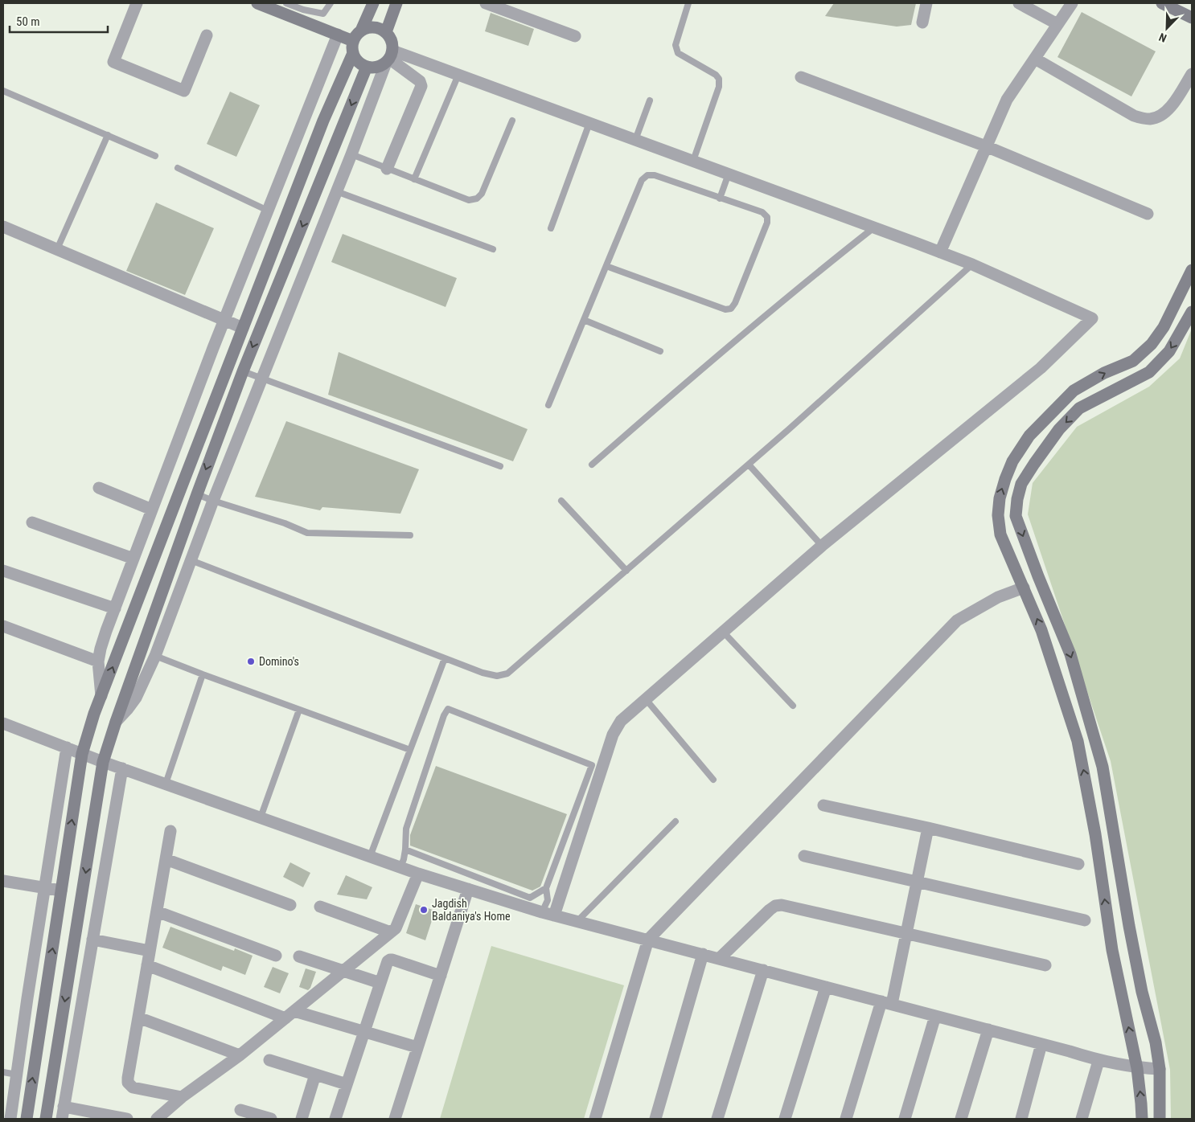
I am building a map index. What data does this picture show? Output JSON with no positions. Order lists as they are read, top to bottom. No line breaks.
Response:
{"places":["Domino's","Jagdish Baldaniya's Home"],"scale_bar":"50 m","north":"bottom left"}
